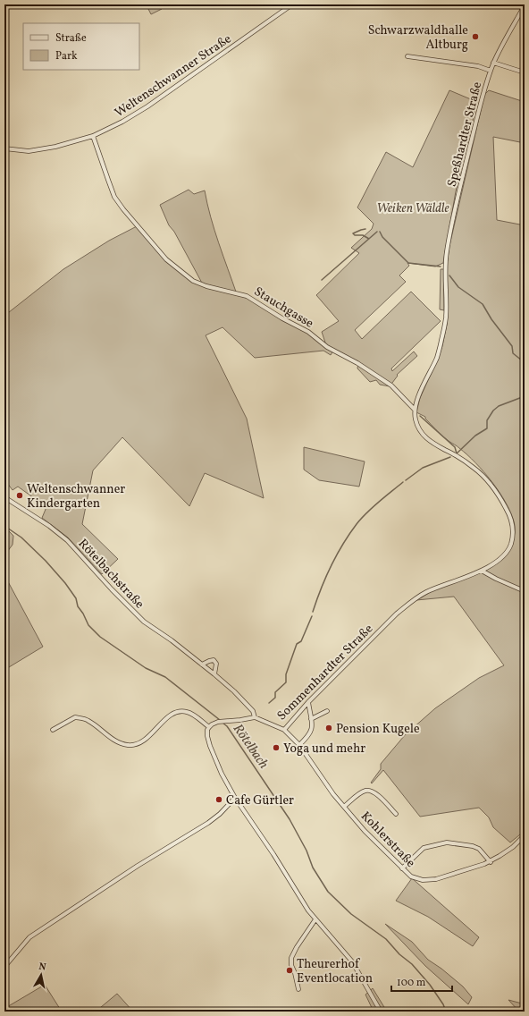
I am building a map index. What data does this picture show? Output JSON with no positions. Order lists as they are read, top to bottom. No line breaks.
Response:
{"streets":{"street":["Weltenschwanner Straße","Speßhardter Straße","Stauchgasse","Rötelbachstraße","Sommenhardter Straße","Kohlerstraße"]},"crossings":[["Weltenschwanner Straße","Stauchgasse"],["Speßhardter Straße","Stauchgasse"],["Speßhardter Straße","Sommenhardter Straße"],["Stauchgasse","Sommenhardter Straße"],["Rötelbachstraße","Sommenhardter Straße"],["Sommenhardter Straße","Kohlerstraße"]],"water":["Rötelbach"],"parks":["Weiken Wäldle"],"places":["Schwarzwaldhalle Altburg","Weltenschwanner Kindergarten","Pension Kugele","Yoga und mehr","Cafe Gürtler","Theurerhof Eventlocation"],"legend":["Straße","Park"],"scale_bar":"100 m","north":"top"}
